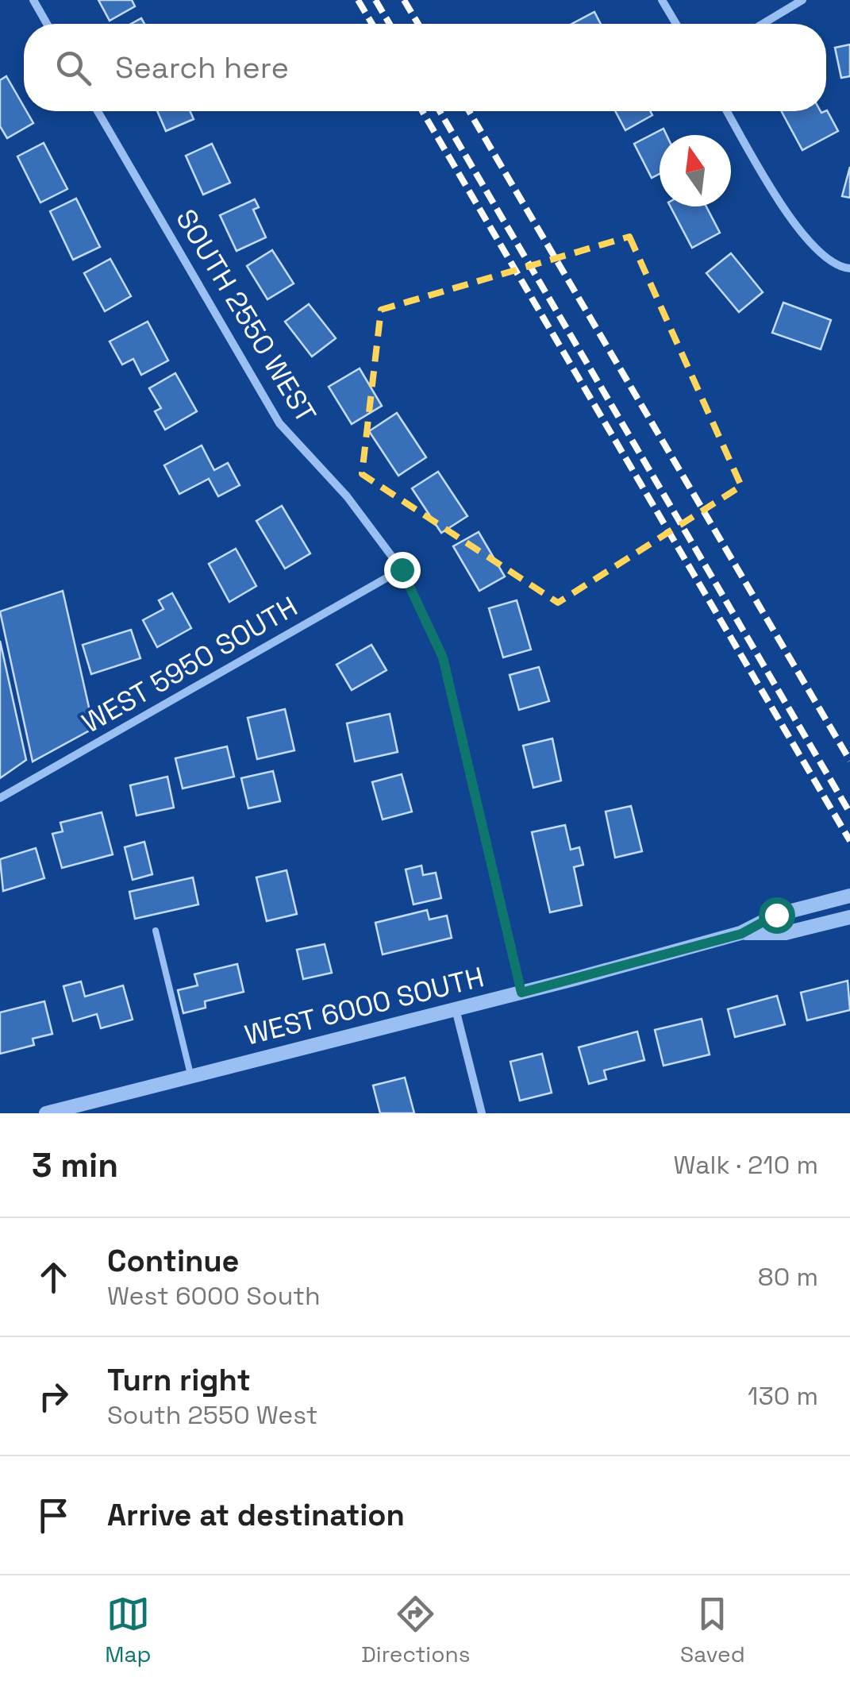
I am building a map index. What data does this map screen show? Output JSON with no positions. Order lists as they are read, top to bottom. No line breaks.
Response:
{"streets":{"street":["SOUTH 2550 WEST","WEST 5950 SOUTH","WEST 6000 SOUTH"]},"crossings":[["SOUTH 2550 WEST","WEST 5950 SOUTH"],["SOUTH 2550 WEST","WEST 6000 SOUTH"]],"north":"top","page":{"search":"Search here","heading":["3 min","Walk · 210 m"],"list":[["Continue","West 6000 South","80 m"],["Turn right","South 2550 West","130 m"],"Arrive at destination"],"nav":["Map","Directions","Saved"]}}
